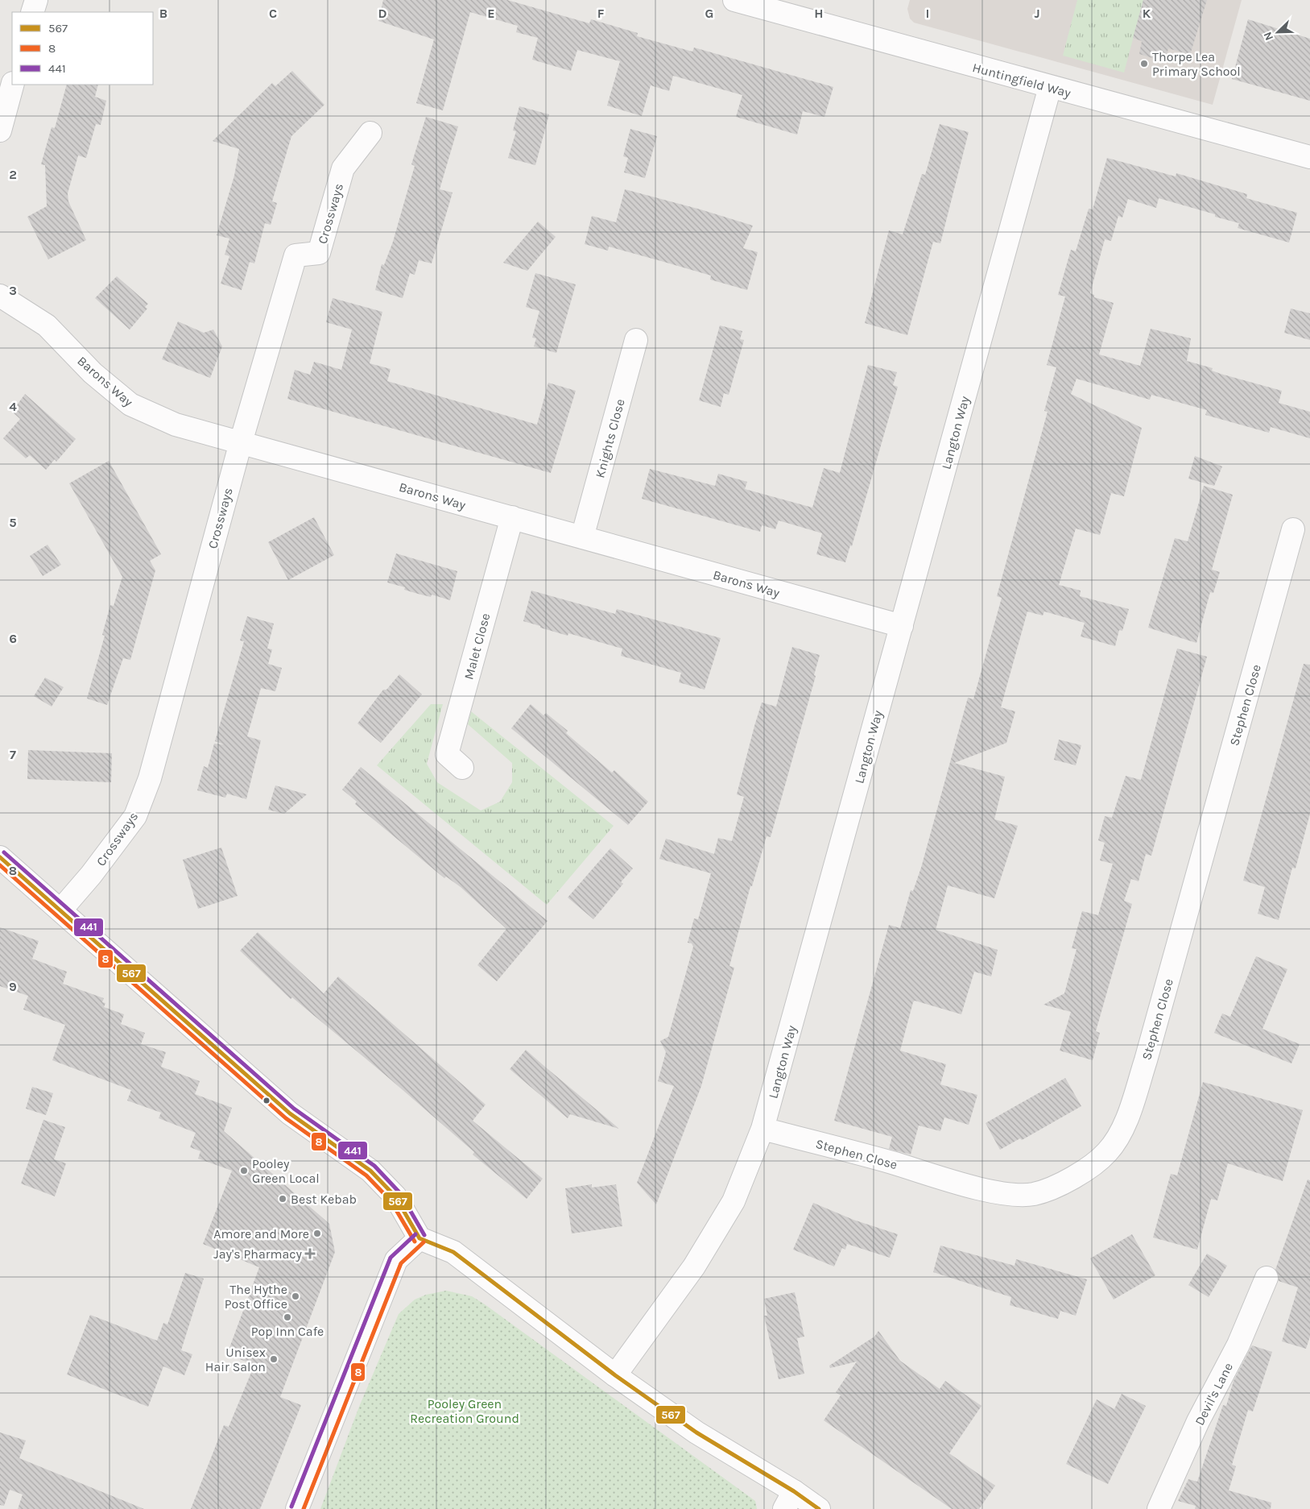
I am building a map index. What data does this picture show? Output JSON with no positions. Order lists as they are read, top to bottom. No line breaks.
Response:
{"streets":{"street":["Huntingfield Way","Crossways","Barons Way","Langton Way","Knights Close","Malet Close","Stephen Close","Devil's Lane"]},"crossings":[["Huntingfield Way","Langton Way"],["Crossways","Barons Way"],["Barons Way","Langton Way"],["Barons Way","Knights Close"],["Barons Way","Malet Close"],["Langton Way","Stephen Close"]],"parks":["Pooley Green Recreation Ground"],"places":{"other":["Thorpe Lea Primary School","Pooley Green Local","Best Kebab","Amore and More","The Hythe Post Office","Pop Inn Cafe","Unisex Hair Salon"],"health":["Jay's Pharmacy"]},"lines":["transit line 441","transit line 567","transit line 8"],"legend":["567","8","441"],"north":"bottom left","grid":{"columns":["B","C","D","E","F","G","H","I","J","K"],"rows":["2","3","4","5","6","7","8","9"]}}
